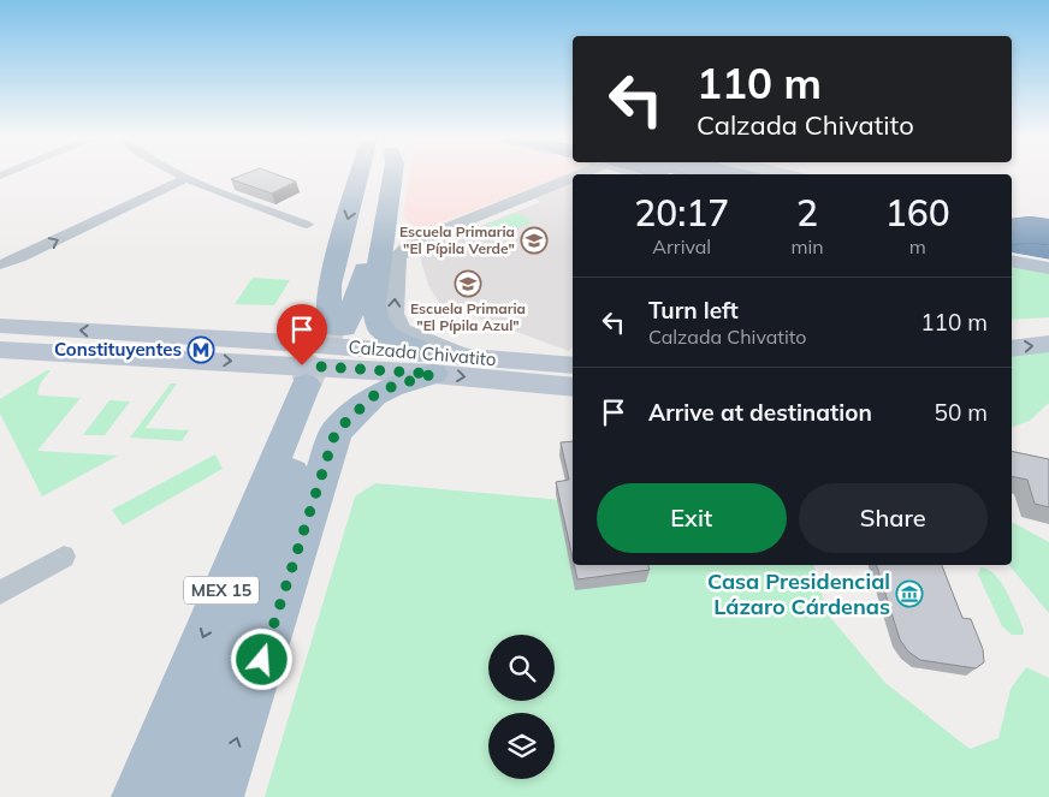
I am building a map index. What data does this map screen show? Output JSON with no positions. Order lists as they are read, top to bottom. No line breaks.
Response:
{"streets":{"main road":["Calzada Chivatito","MEX 15"]},"places":{"school or university":["Escuela Primaria \"El Pípila Verde\"","Escuela Primaria \"El Pípila Azul\""],"metro station":["Constituyentes"],"museum":["Casa Presidencial Lázaro Cárdenas"]},"page":{"turn":["110 m","Calzada Chivatito"],"eta":["20:17","Arrival","2","min","160","m"],"list":[{"name":"Turn left","note":"Calzada Chivatito","value":"110 m"},{"name":"Arrive at destination","value":"50 m"}],"buttons":["Exit","Share"]}}
